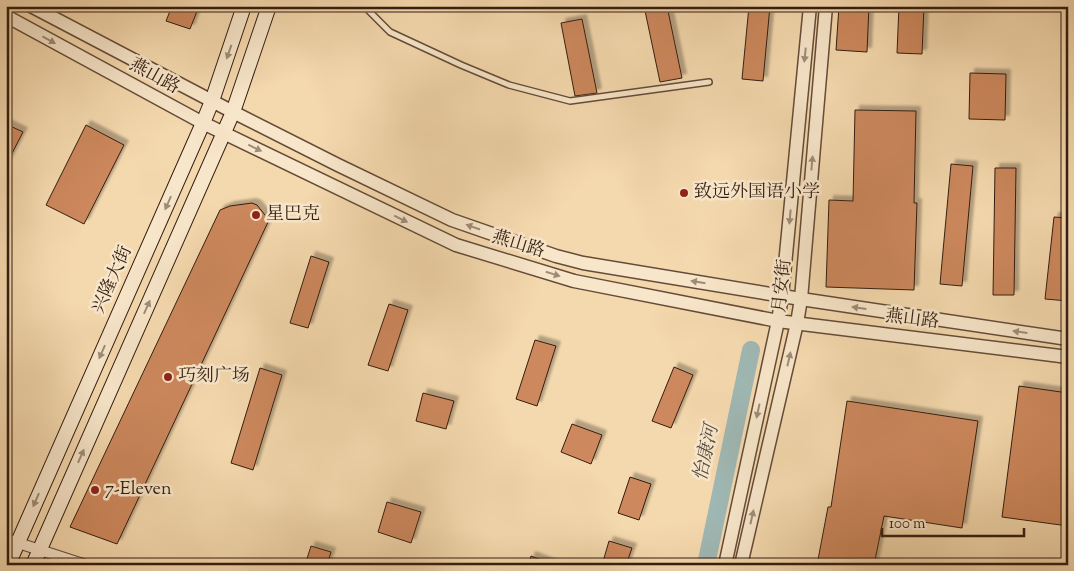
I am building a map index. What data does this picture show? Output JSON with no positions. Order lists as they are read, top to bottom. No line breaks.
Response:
{"streets":{"main road":["兴隆大街"],"street":["燕山路","月安街"]},"crossings":[["燕山路","兴隆大街"],["燕山路","月安街"]],"water":["怡康河"],"places":["致远外国语小学","星巴克","巧刻广场","7-Eleven"],"scale_bar":"100 m"}
